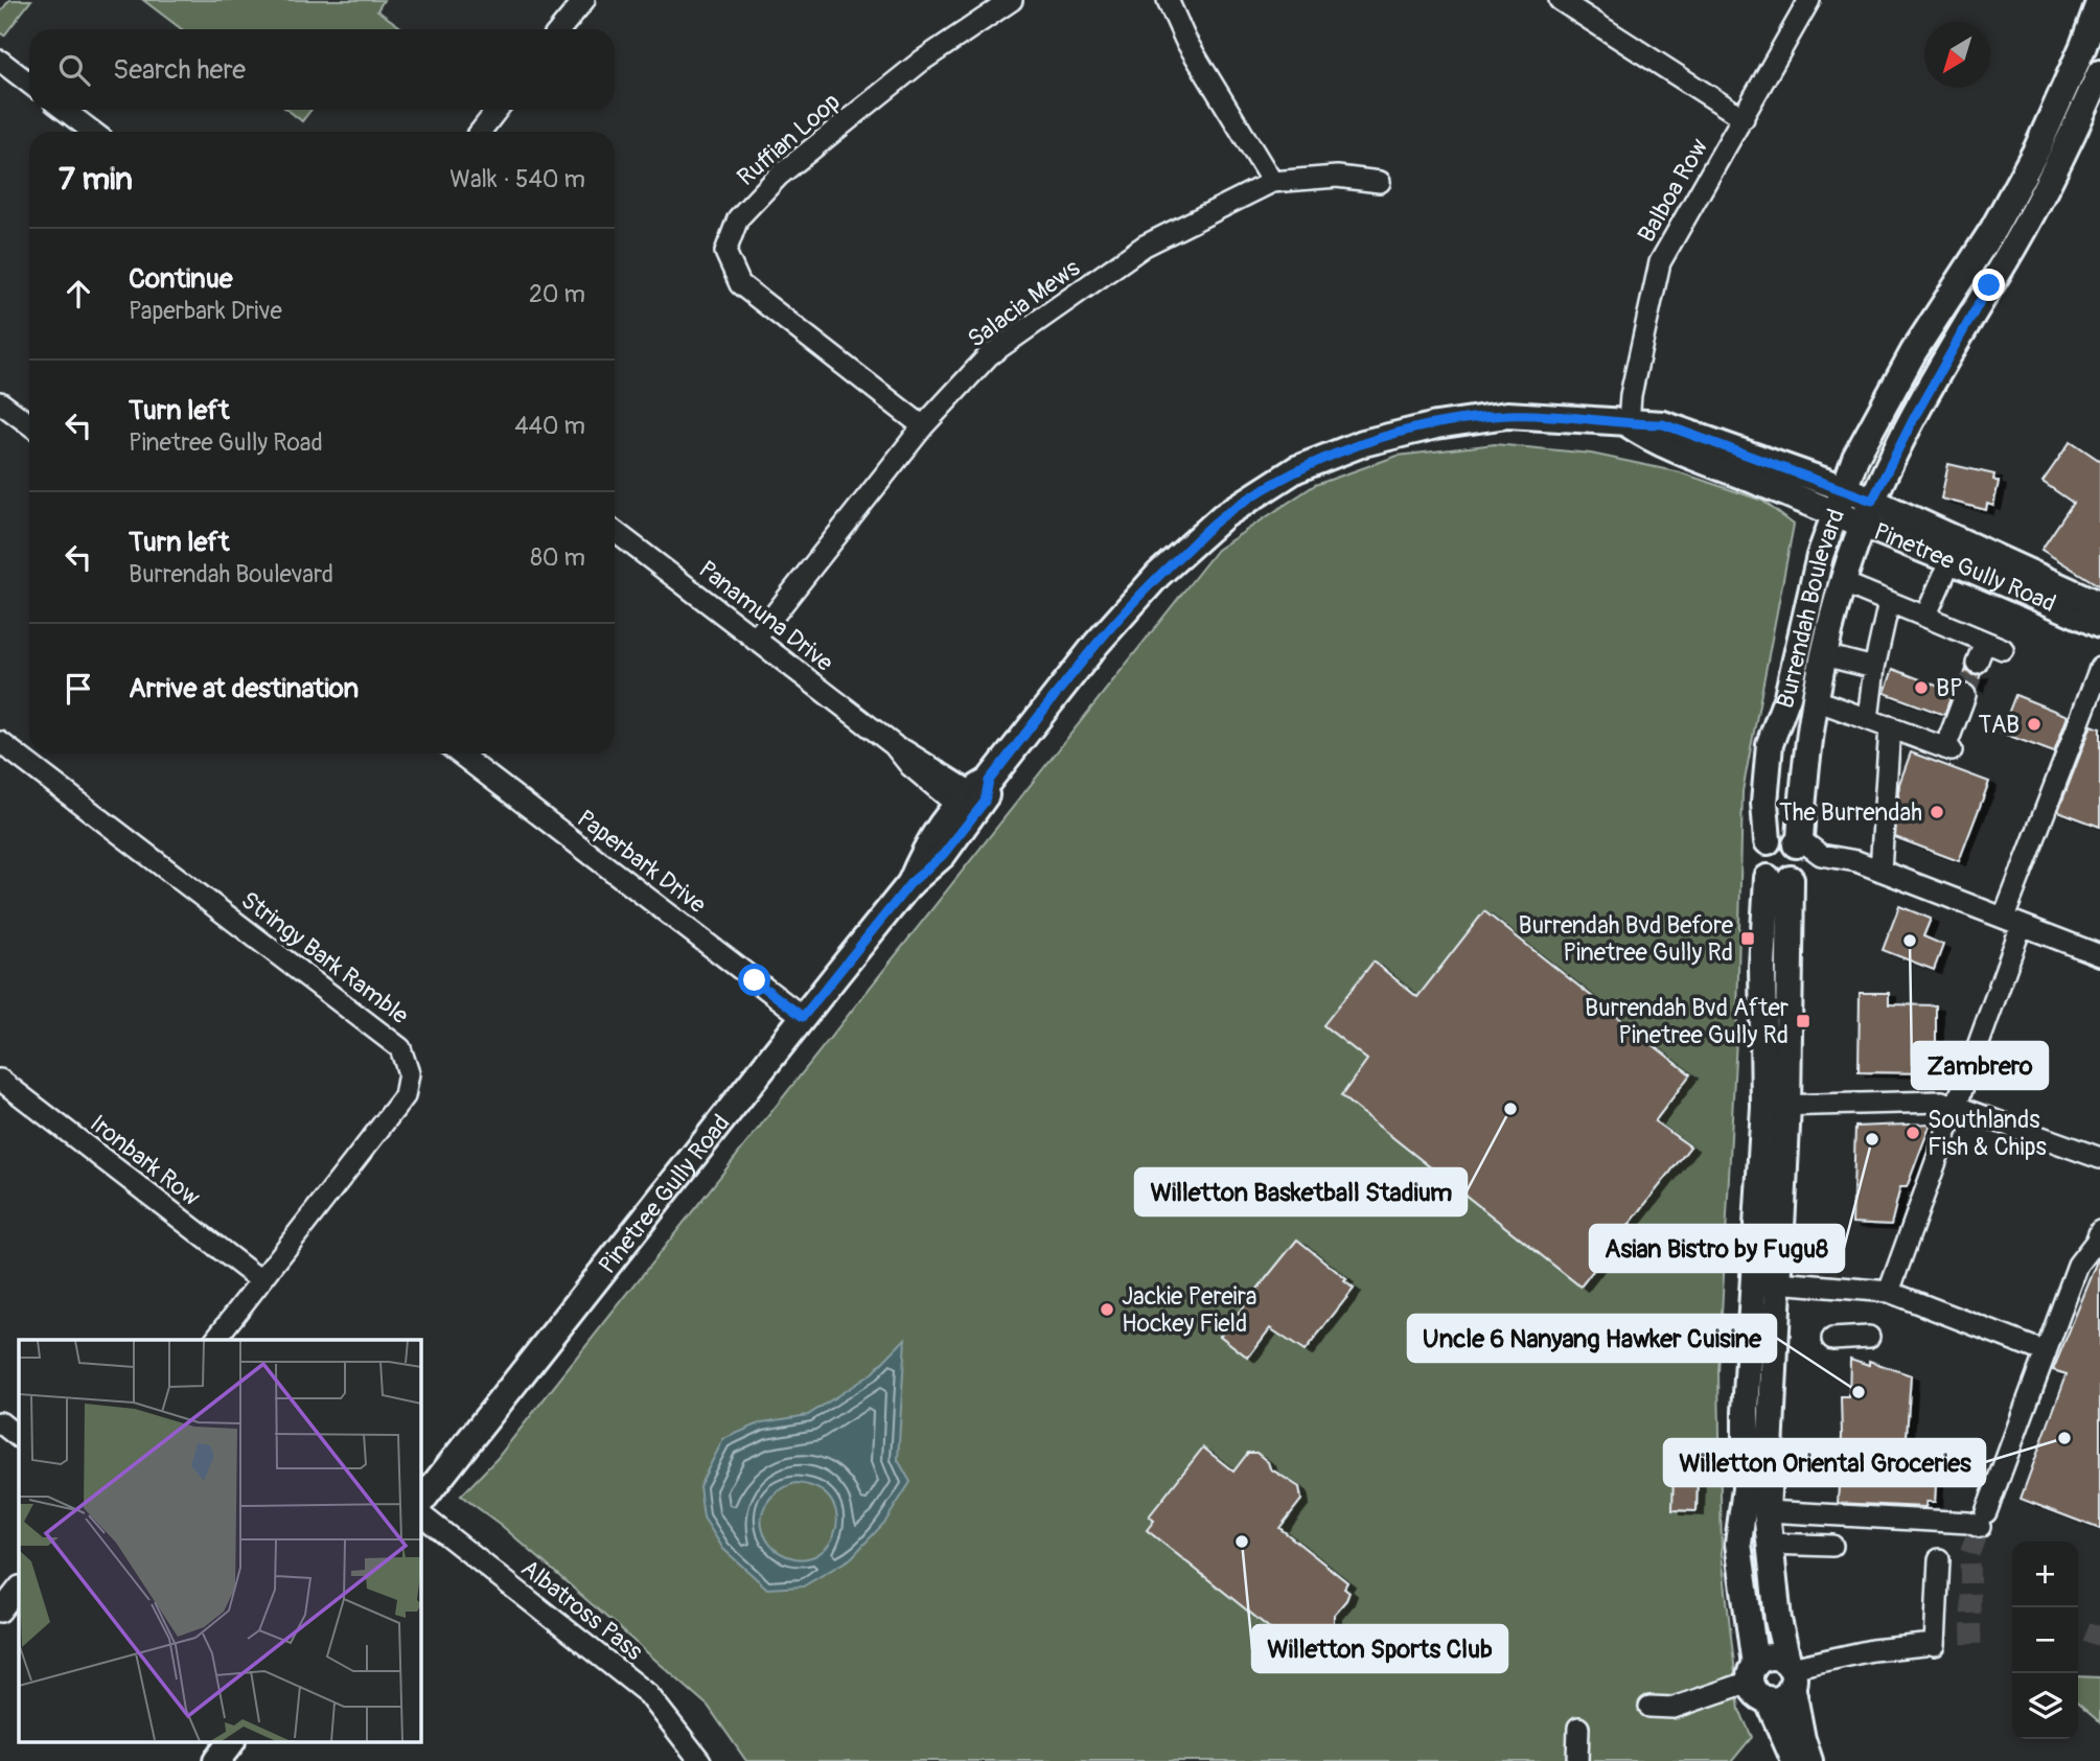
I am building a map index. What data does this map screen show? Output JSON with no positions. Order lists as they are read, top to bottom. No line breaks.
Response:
{"streets":{"main road":["Pinetree Gully Road","Burrendah Boulevard"],"street":["Ruffian Loop","Balboa Row","Salacia Mews","Panamuna Drive","Paperbark Drive","Stringy Bark Ramble","Ironbark Row","Albatross Pass"]},"crossings":[["Ruffian Loop","Salacia Mews"],["Balboa Row","Pinetree Gully Road"],["Salacia Mews","Panamuna Drive"],["Pinetree Gully Road","Burrendah Boulevard"],["Pinetree Gully Road","Panamuna Drive"],["Pinetree Gully Road","Paperbark Drive"],["Stringy Bark Ramble","Ironbark Row"]],"places":{"other":["BP","TAB","The Burrendah","Zambrero","Willetton Basketball Stadium","Southlands Fish & Chips","Asian Bistro by Fugu8","Jackie Pereira Hockey Field","Uncle 6 Nanyang Hawker Cuisine","Willetton Oriental Groceries","Willetton Sports Club"],"transit":["Burrendah Bvd Before Pinetree Gully Rd","Burrendah Bvd After Pinetree Gully Rd"]},"north":"bottom left","page":{"search":"Search here","heading":["7 min","Walk · 540 m"],"list":[["Continue","Paperbark Drive","20 m"],["Turn left","Pinetree Gully Road","440 m"],["Turn left","Burrendah Boulevard","80 m"],"Arrive at destination"],"map_buttons":["+","−"]}}
